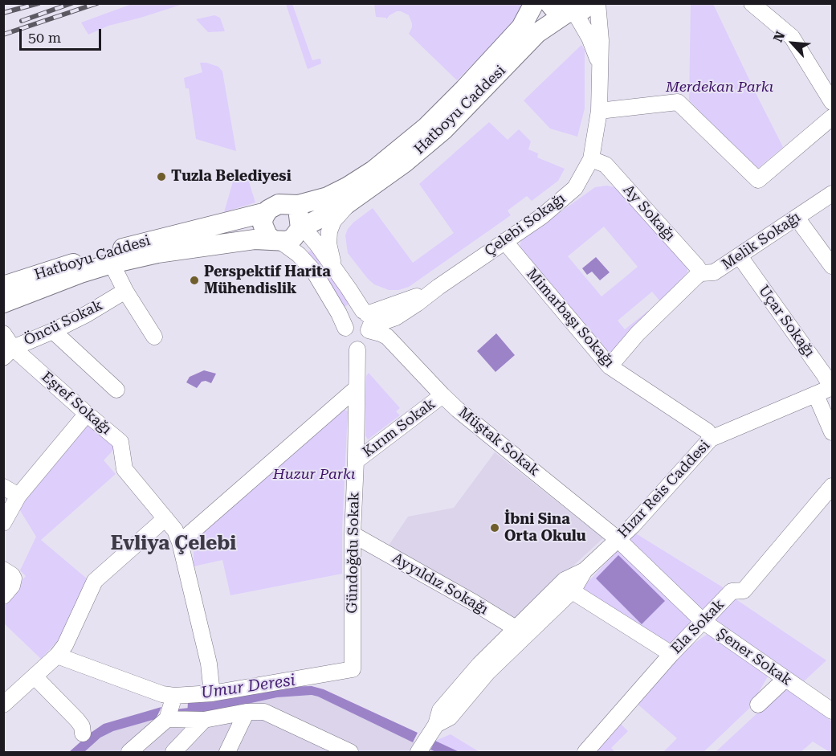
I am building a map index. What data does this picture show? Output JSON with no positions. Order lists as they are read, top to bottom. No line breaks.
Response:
{"streets":{"main road":["Hatboyu Caddesi"],"street":["Ay Sokağı","Çelebi Sokağı","Melik Sokağı","Mimarbaşı Sokağı","Uçar Sokağı","Öncü Sokak","Eşref Sokağı","Kırım Sokak","Müştak Sokak","Hızır Reis Caddesi","Gündoğdu Sokak","Ayyıldız Sokağı","Ela Sokak","Şener Sokak"]},"crossings":[["Ay Sokağı","Çelebi Sokağı"],["Ay Sokağı","Melik Sokağı"],["Çelebi Sokağı","Mimarbaşı Sokağı"],["Çelebi Sokağı","Müştak Sokak"],["Çelebi Sokağı","Gündoğdu Sokak"],["Melik Sokağı","Mimarbaşı Sokağı"],["Melik Sokağı","Uçar Sokağı"],["Mimarbaşı Sokağı","Hızır Reis Caddesi"],["Uçar Sokağı","Hızır Reis Caddesi"],["Öncü Sokak","Eşref Sokağı"],["Eşref Sokağı","Gündoğdu Sokak"],["Kırım Sokak","Müştak Sokak"],["Kırım Sokak","Gündoğdu Sokak"],["Müştak Sokak","Hızır Reis Caddesi"],["Müştak Sokak","Gündoğdu Sokak"],["Müştak Sokak","Şener Sokak"],["Hızır Reis Caddesi","Ayyıldız Sokağı"],["Hızır Reis Caddesi","Şener Sokak"],["Gündoğdu Sokak","Ayyıldız Sokağı"],["Ela Sokak","Şener Sokak"]],"districts":["Evliya Çelebi"],"water":["Umur Deresi"],"parks":["Merdekan Parkı","Huzur Parkı"],"places":["Tuzla Belediyesi","Perspektif Harita Mühendislik","İbni Sina Orta Okulu"],"scale_bar":"50 m","north":"top left"}
